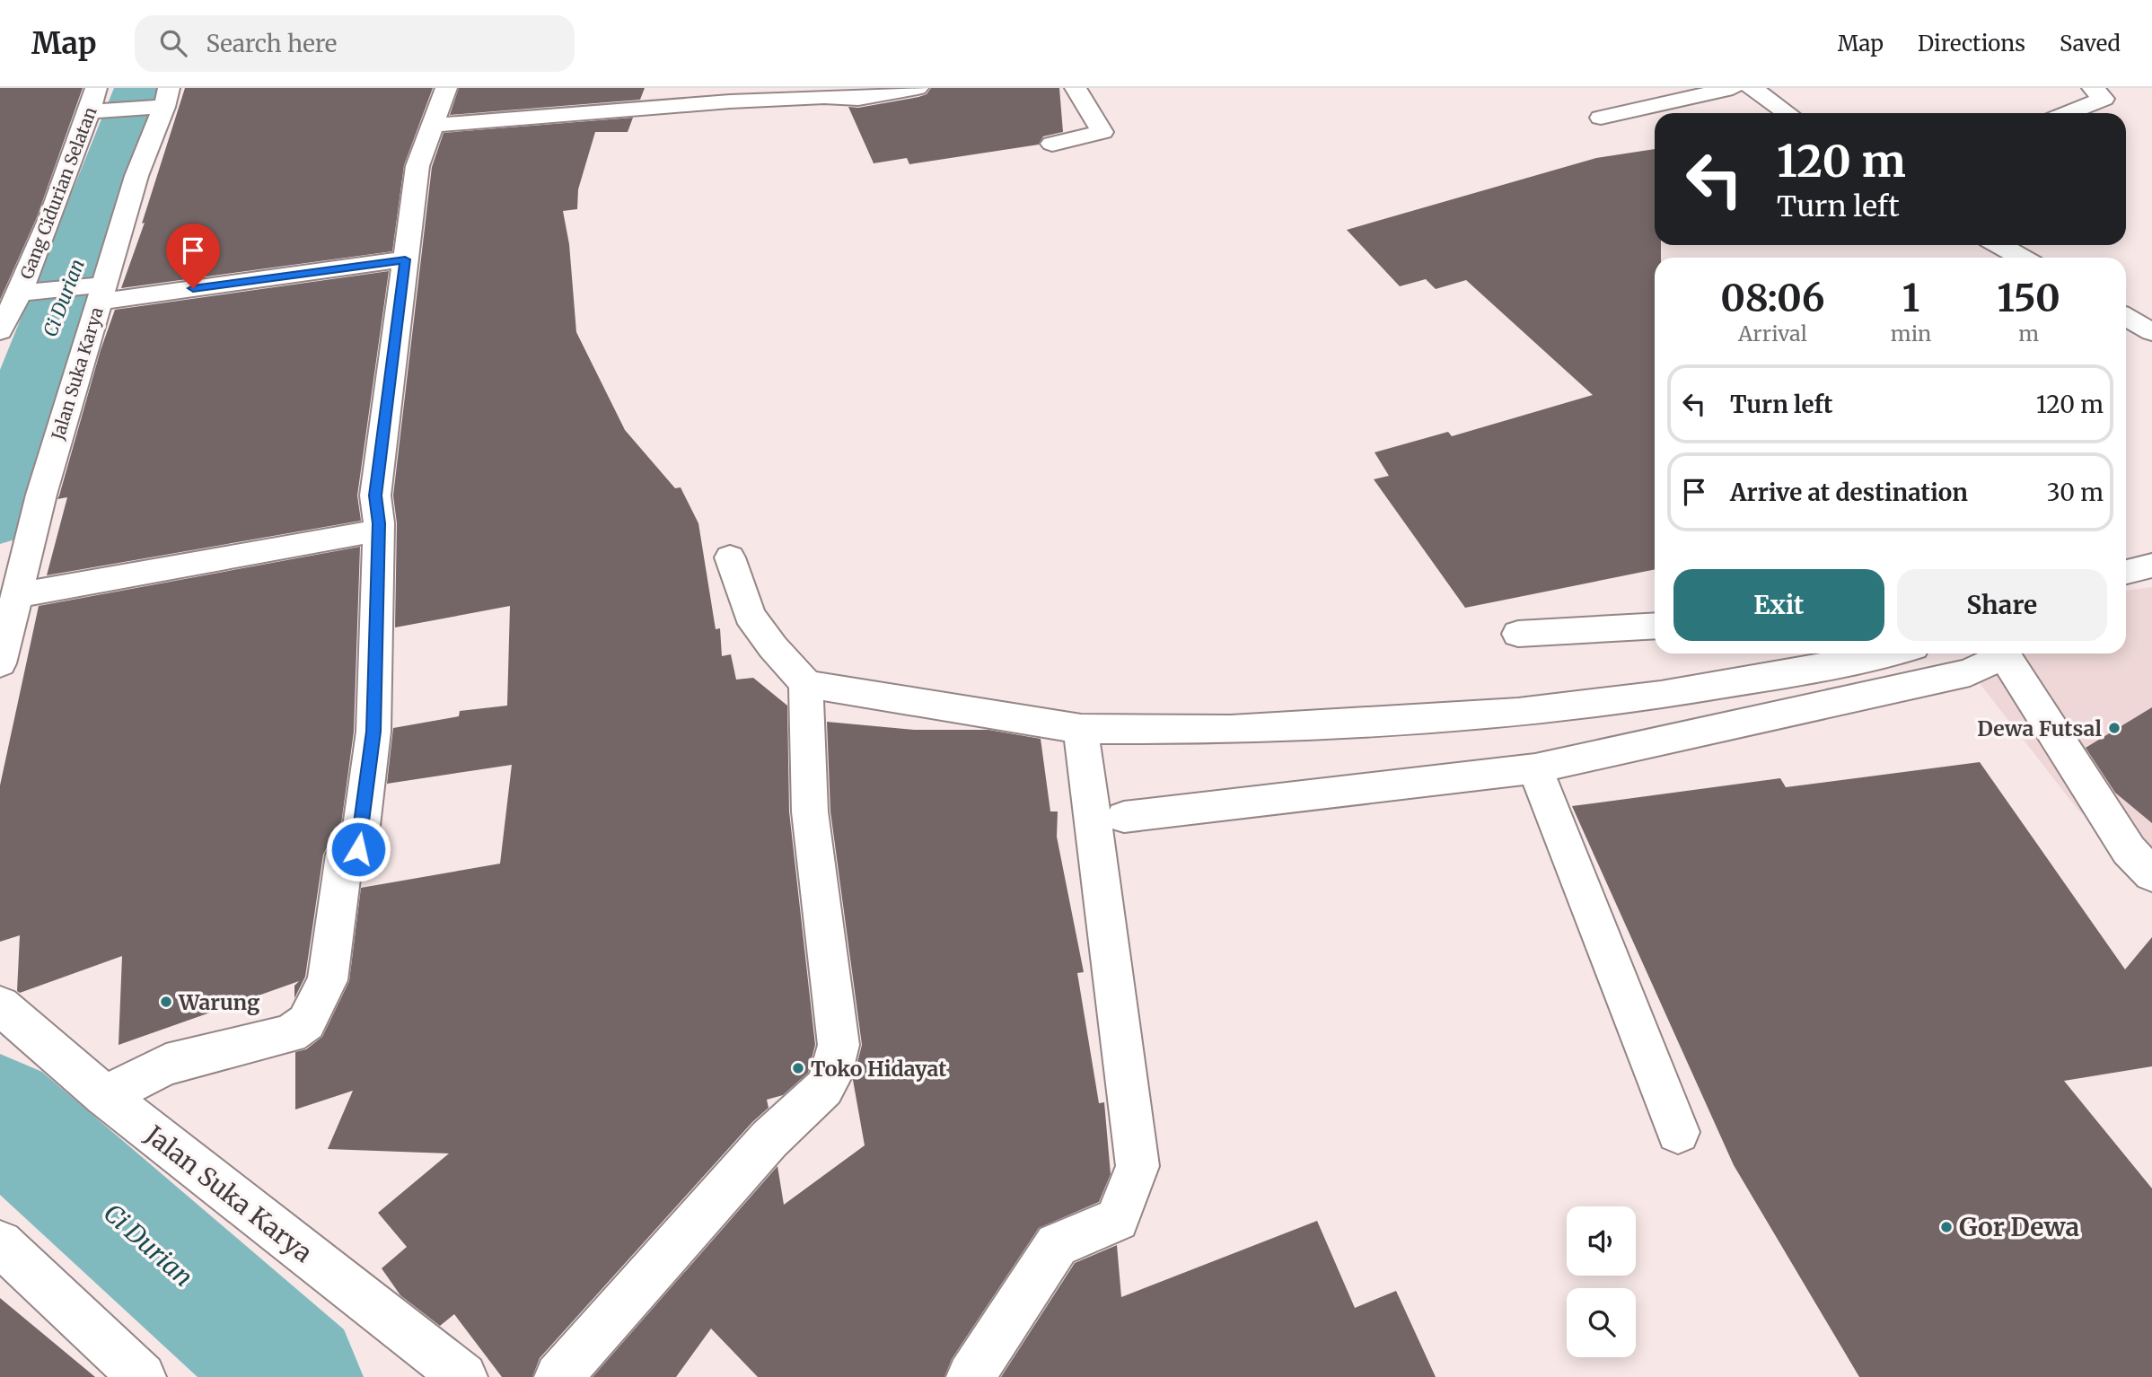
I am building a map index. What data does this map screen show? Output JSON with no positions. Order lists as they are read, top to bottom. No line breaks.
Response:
{"streets":{"street":["Gang Cidurian Selatan","Jalan Suka Karya"]},"water":["Ci Durian"],"places":["Dewa Futsal","Warung","Toko Hidayat","Gor Dewa"],"page":{"header":"Map","search":"Search here","nav":["Map","Directions","Saved"],"turn":["120 m","Turn left"],"eta":["08:06","Arrival","1","min","150","m"],"list":[{"name":"Turn left","value":"120 m"},{"name":"Arrive at destination","value":"30 m"}],"buttons":["Exit","Share"]}}
